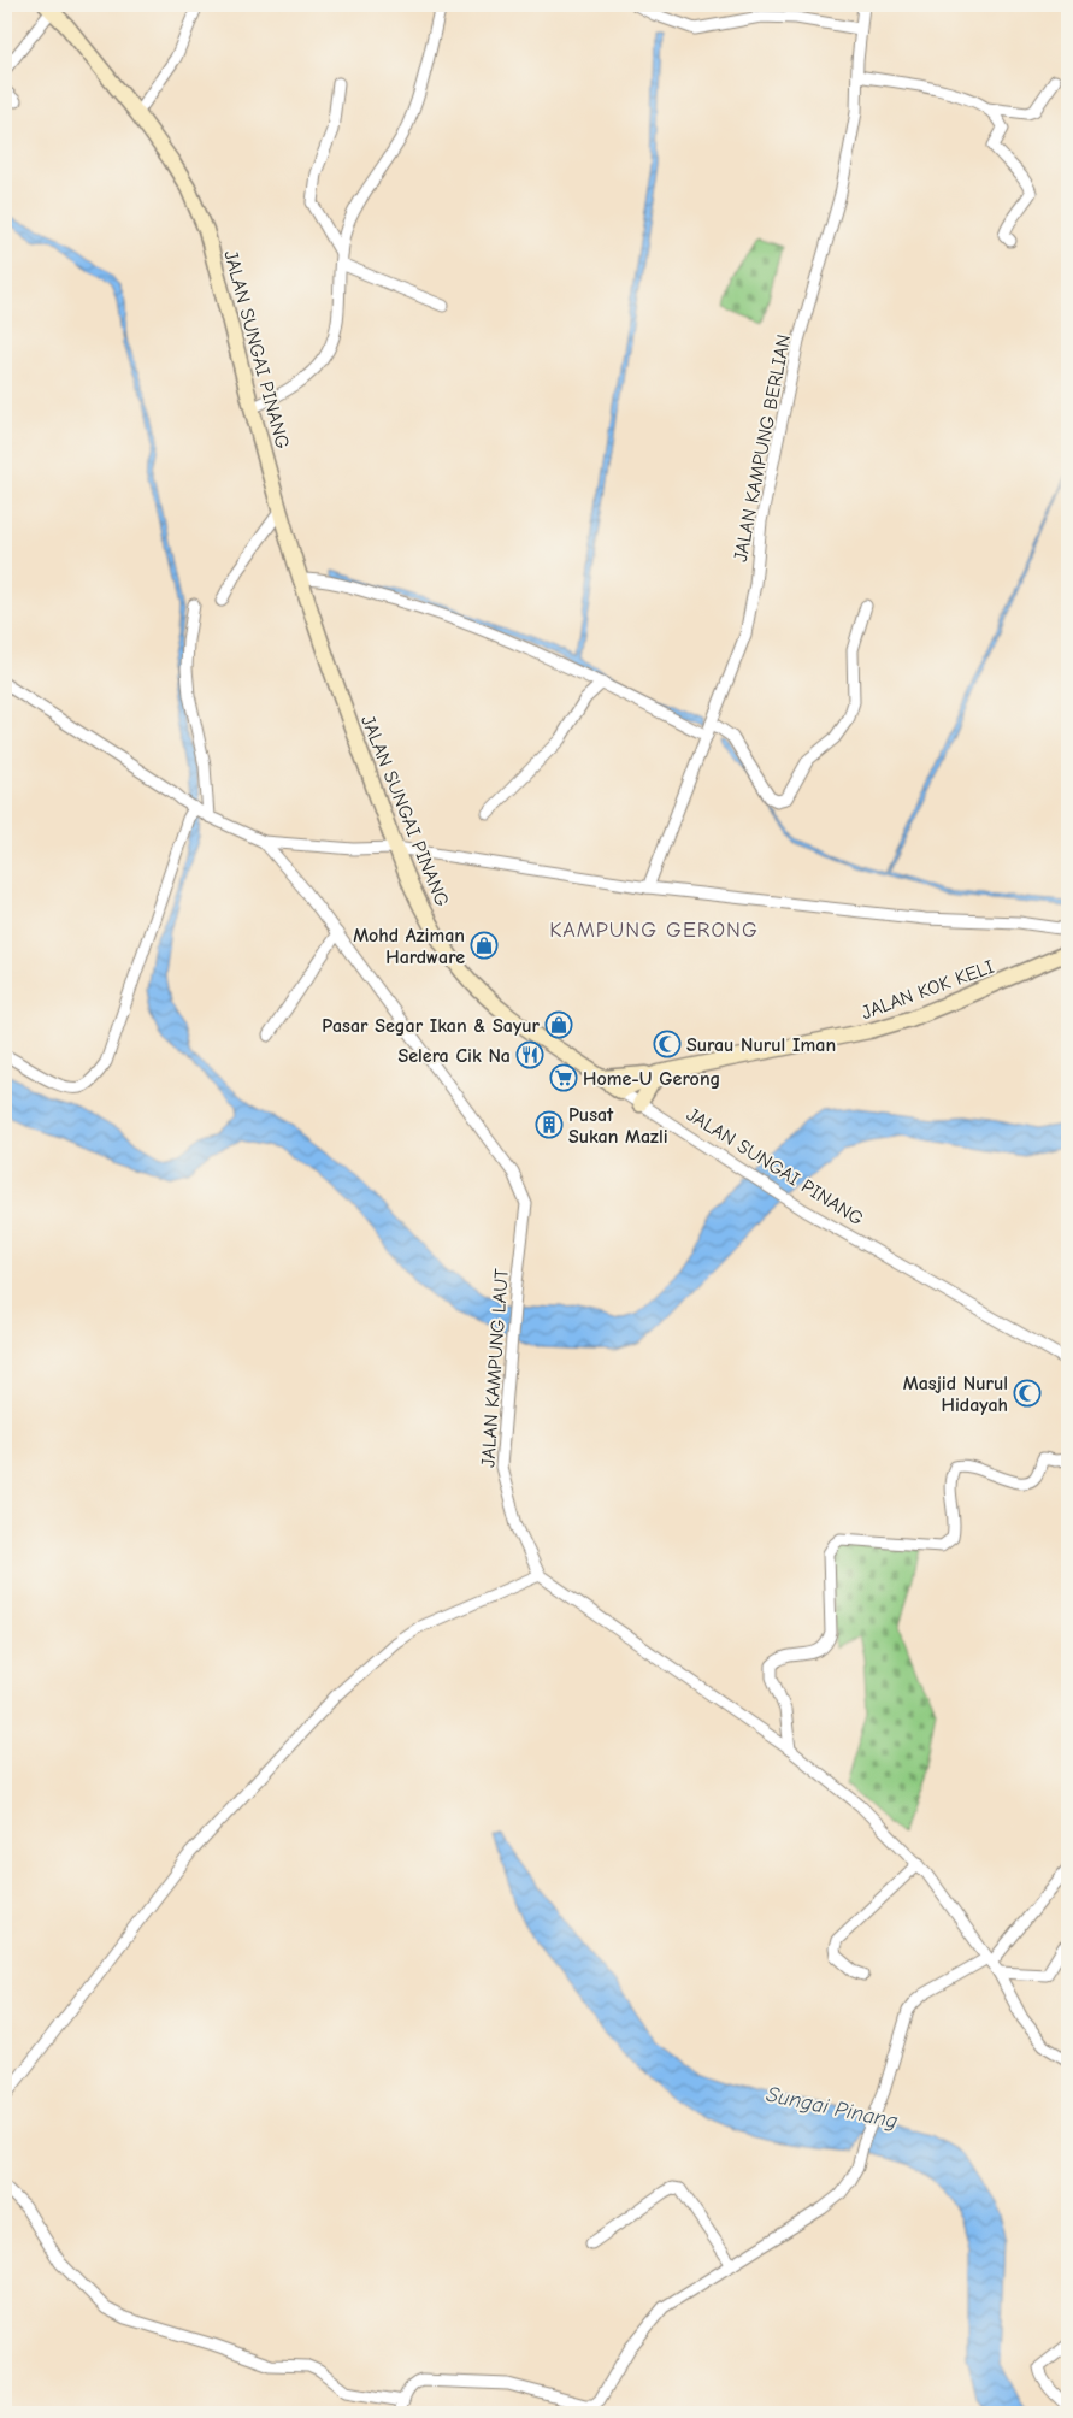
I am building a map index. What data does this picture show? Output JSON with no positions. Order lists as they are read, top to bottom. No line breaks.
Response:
{"streets":{"street":["JALAN SUNGAI PINANG","JALAN KAMPUNG BERLIAN","JALAN KOK KELI","JALAN KAMPUNG LAUT"]},"crossings":[["JALAN SUNGAI PINANG","JALAN KOK KELI"]],"districts":["KAMPUNG GERONG"],"water":["Sungai Pinang"],"places":{"shop":["Mohd Aziman Hardware","Pasar Segar Ikan & Sayur"],"mosque":["Surau Nurul Iman","Masjid Nurul Hidayah"],"restaurant":["Selera Cik Na"],"supermarket":["Home-U Gerong"],"building":["Pusat Sukan Mazli"]}}
